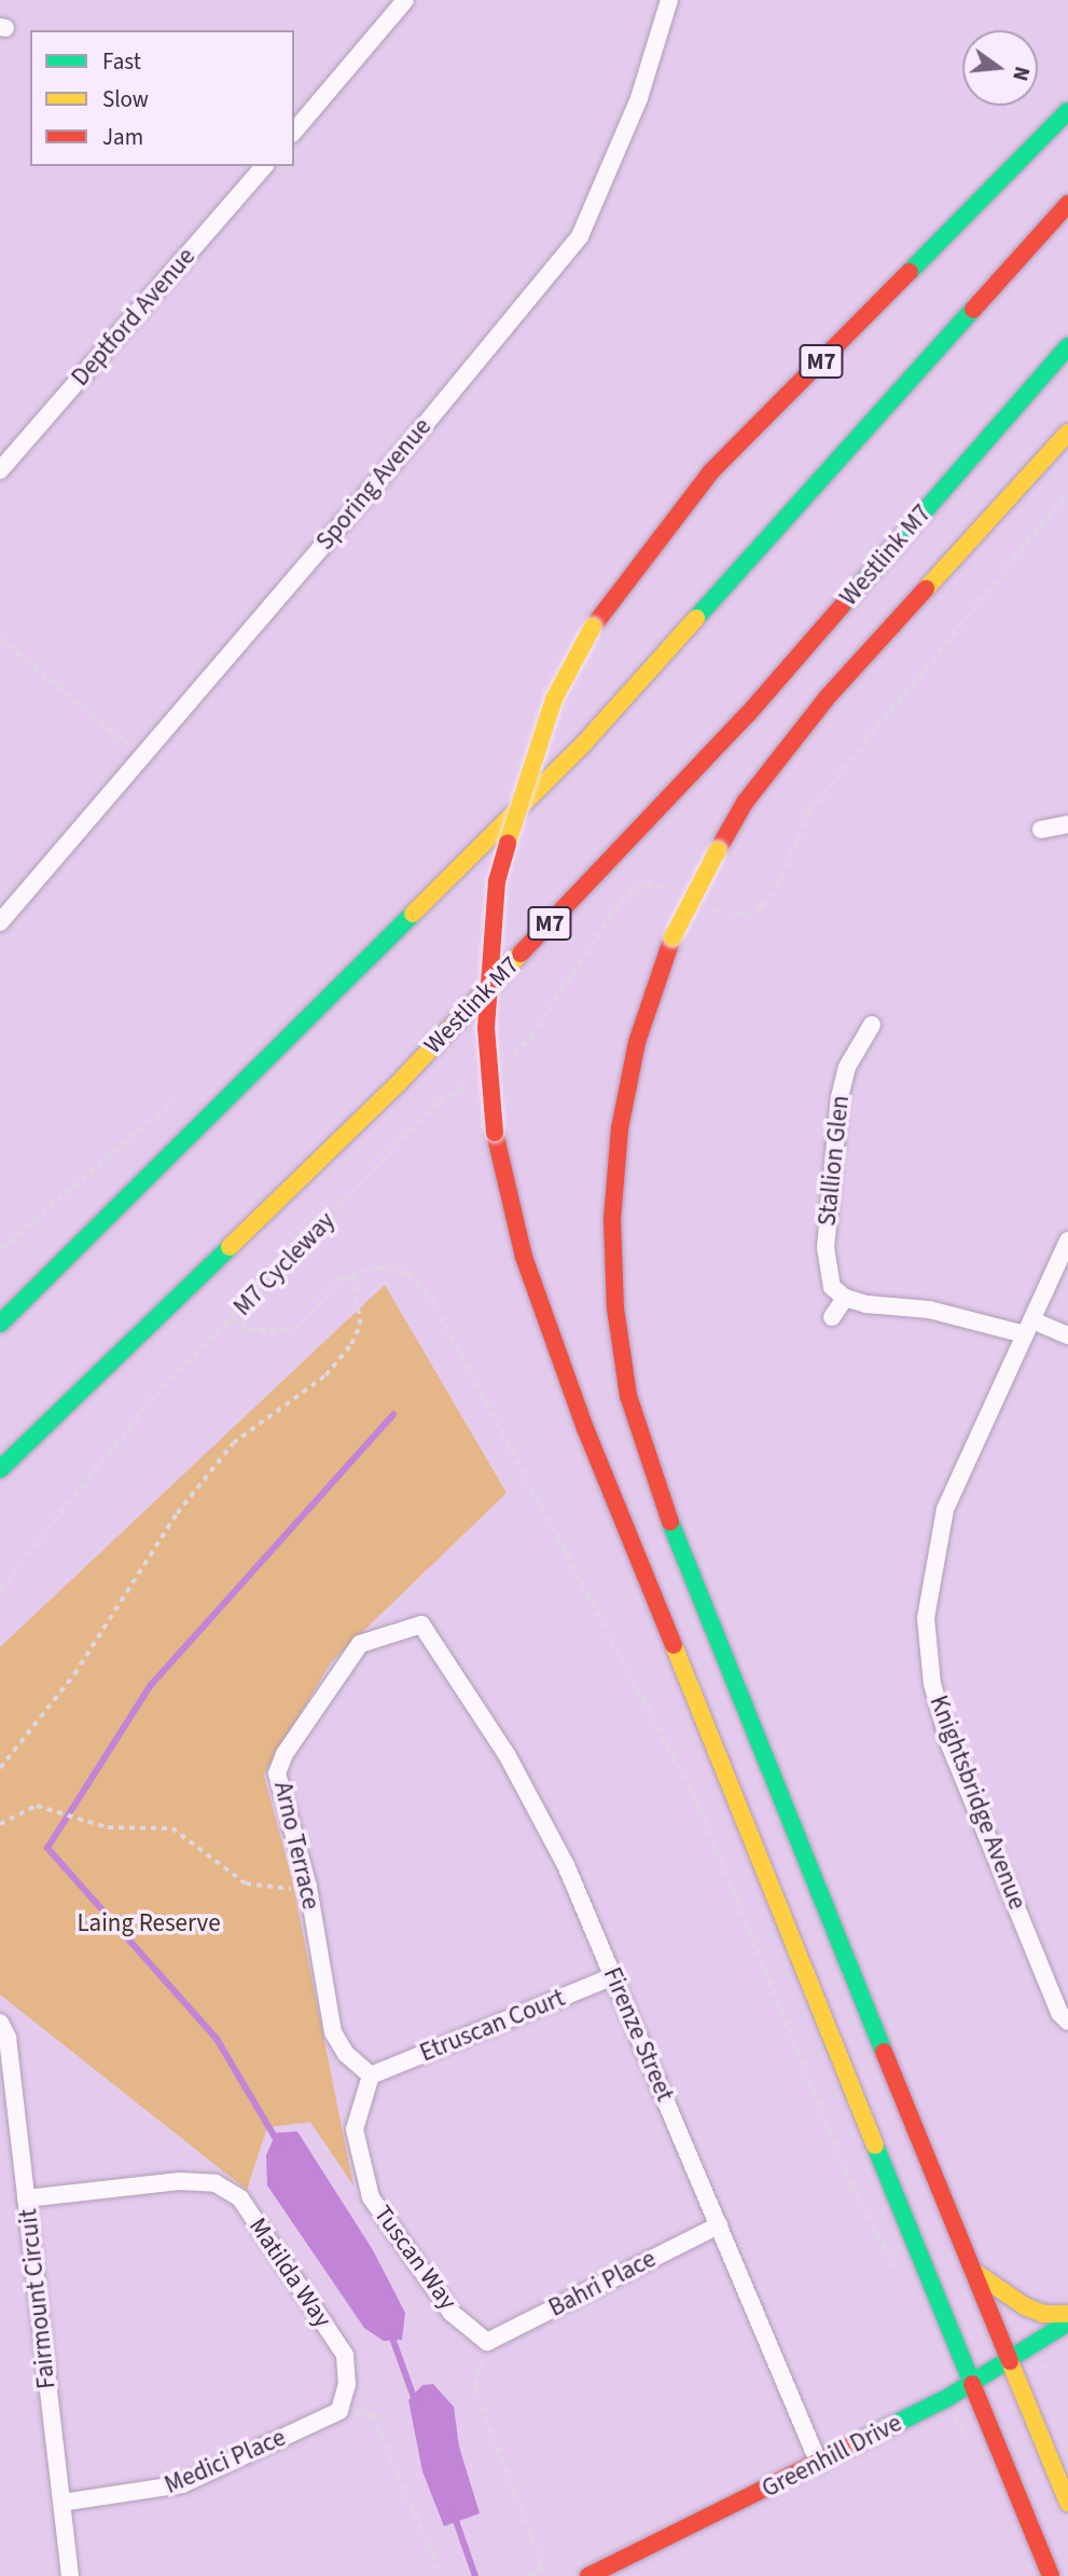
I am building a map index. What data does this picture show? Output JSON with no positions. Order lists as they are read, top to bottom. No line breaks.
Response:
{"streets":{"main road":["M7","Westlink M7","Greenhill Drive"],"street":["Deptford Avenue","Sporing Avenue","Stallion Glen","Knightsbridge Avenue","Arno Terrace","Etruscan Court","Firenze Street","Tuscan Way","Matilda Way","Bahri Place","Fairmount Circuit","Medici Place"],"path":["M7 Cycleway"]},"crossings":[["M7","Greenhill Drive"],["Arno Terrace","Etruscan Court"],["Arno Terrace","Firenze Street"],["Arno Terrace","Tuscan Way"],["Etruscan Court","Firenze Street"],["Etruscan Court","Tuscan Way"],["Firenze Street","Bahri Place"],["Firenze Street","Greenhill Drive"],["Tuscan Way","Bahri Place"],["Matilda Way","Fairmount Circuit"],["Matilda Way","Medici Place"],["Fairmount Circuit","Medici Place"]],"parks":["Laing Reserve"],"legend":["Fast","Slow","Jam"],"north":"right"}
